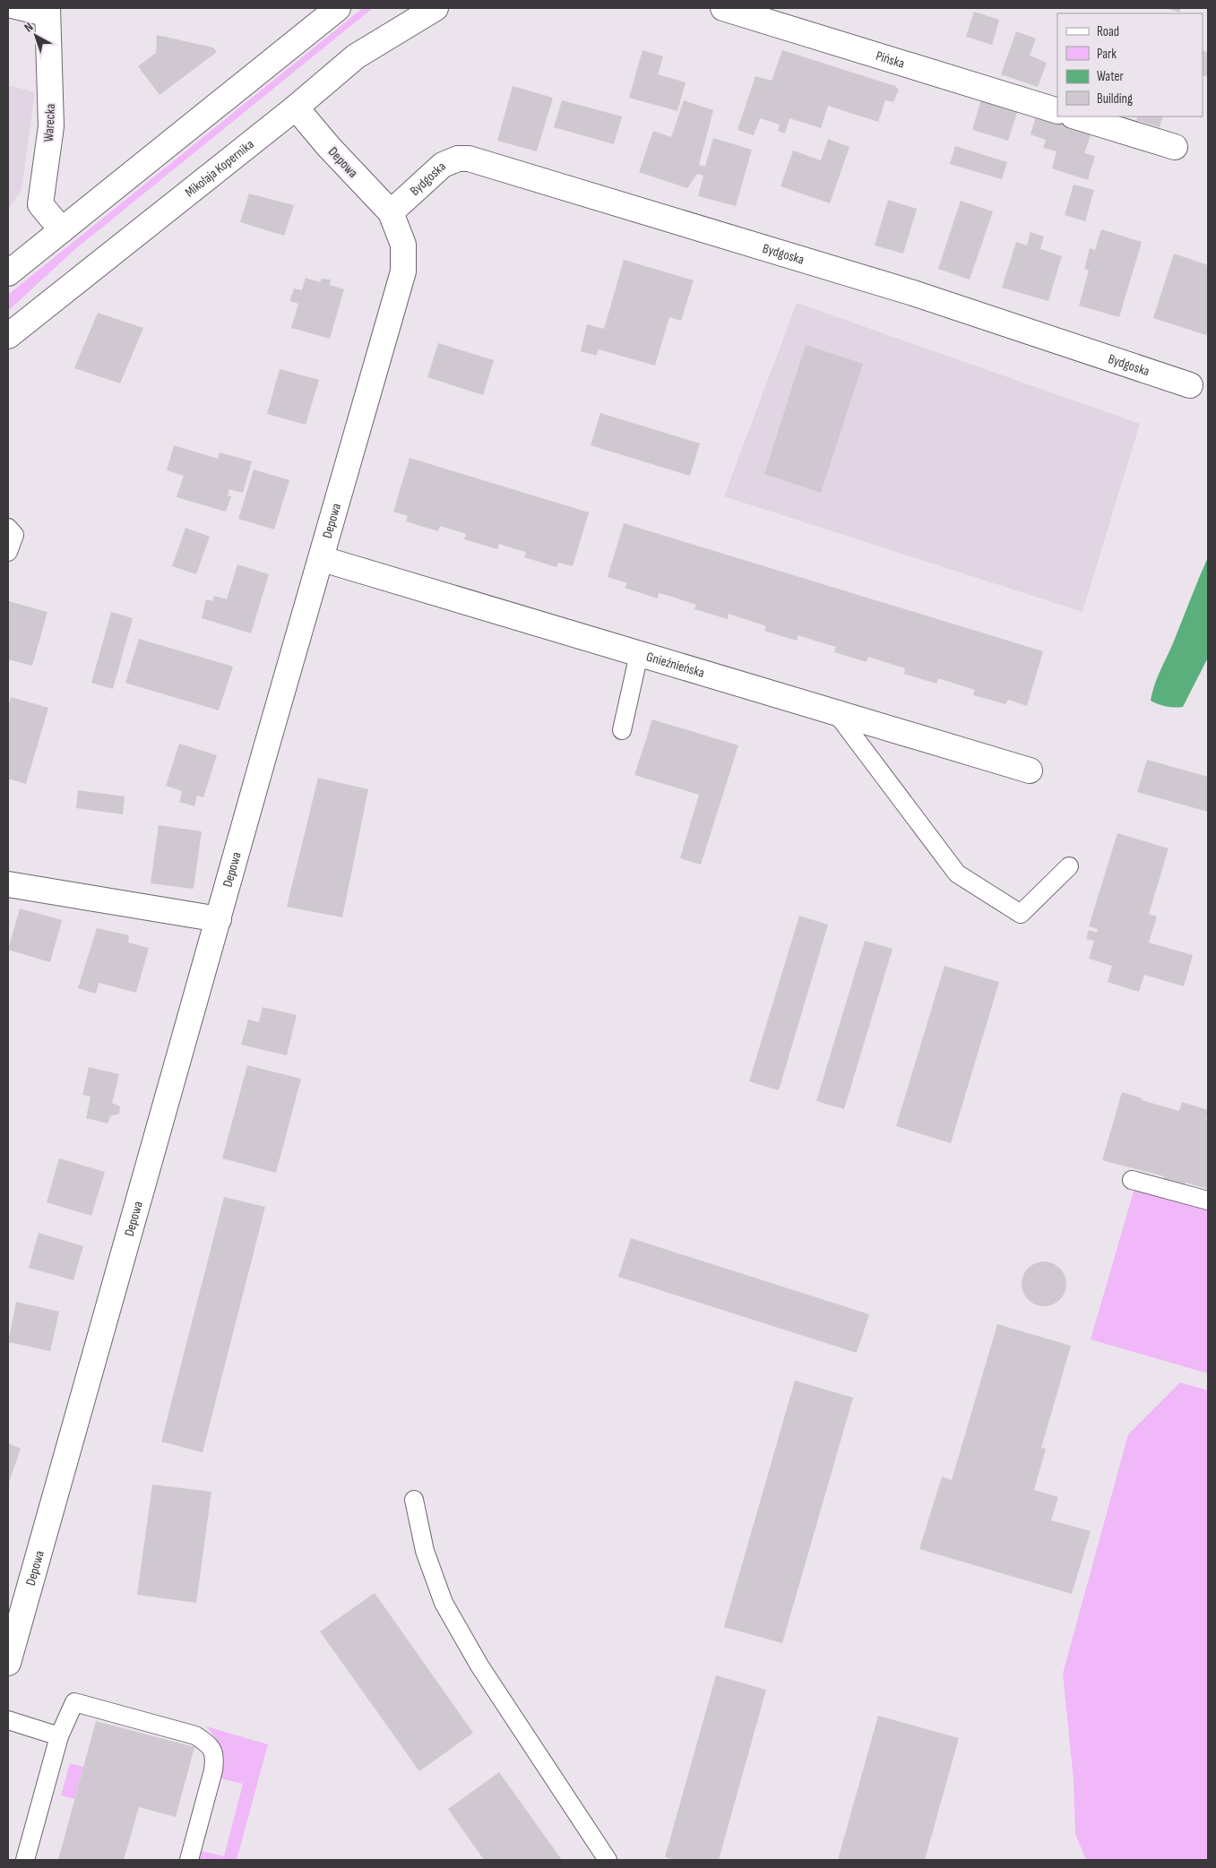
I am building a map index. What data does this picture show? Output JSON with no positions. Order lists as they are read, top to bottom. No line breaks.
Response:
{"streets":{"street":["Pińska","Warecka","Depowa","Mikołaja Kopernika","Bydgoska","Gnieźnieńska"]},"crossings":[["Depowa","Mikołaja Kopernika"],["Depowa","Bydgoska"],["Depowa","Gnieźnieńska"]],"legend":["Road","Park","Water","Building"],"north":"top left"}
